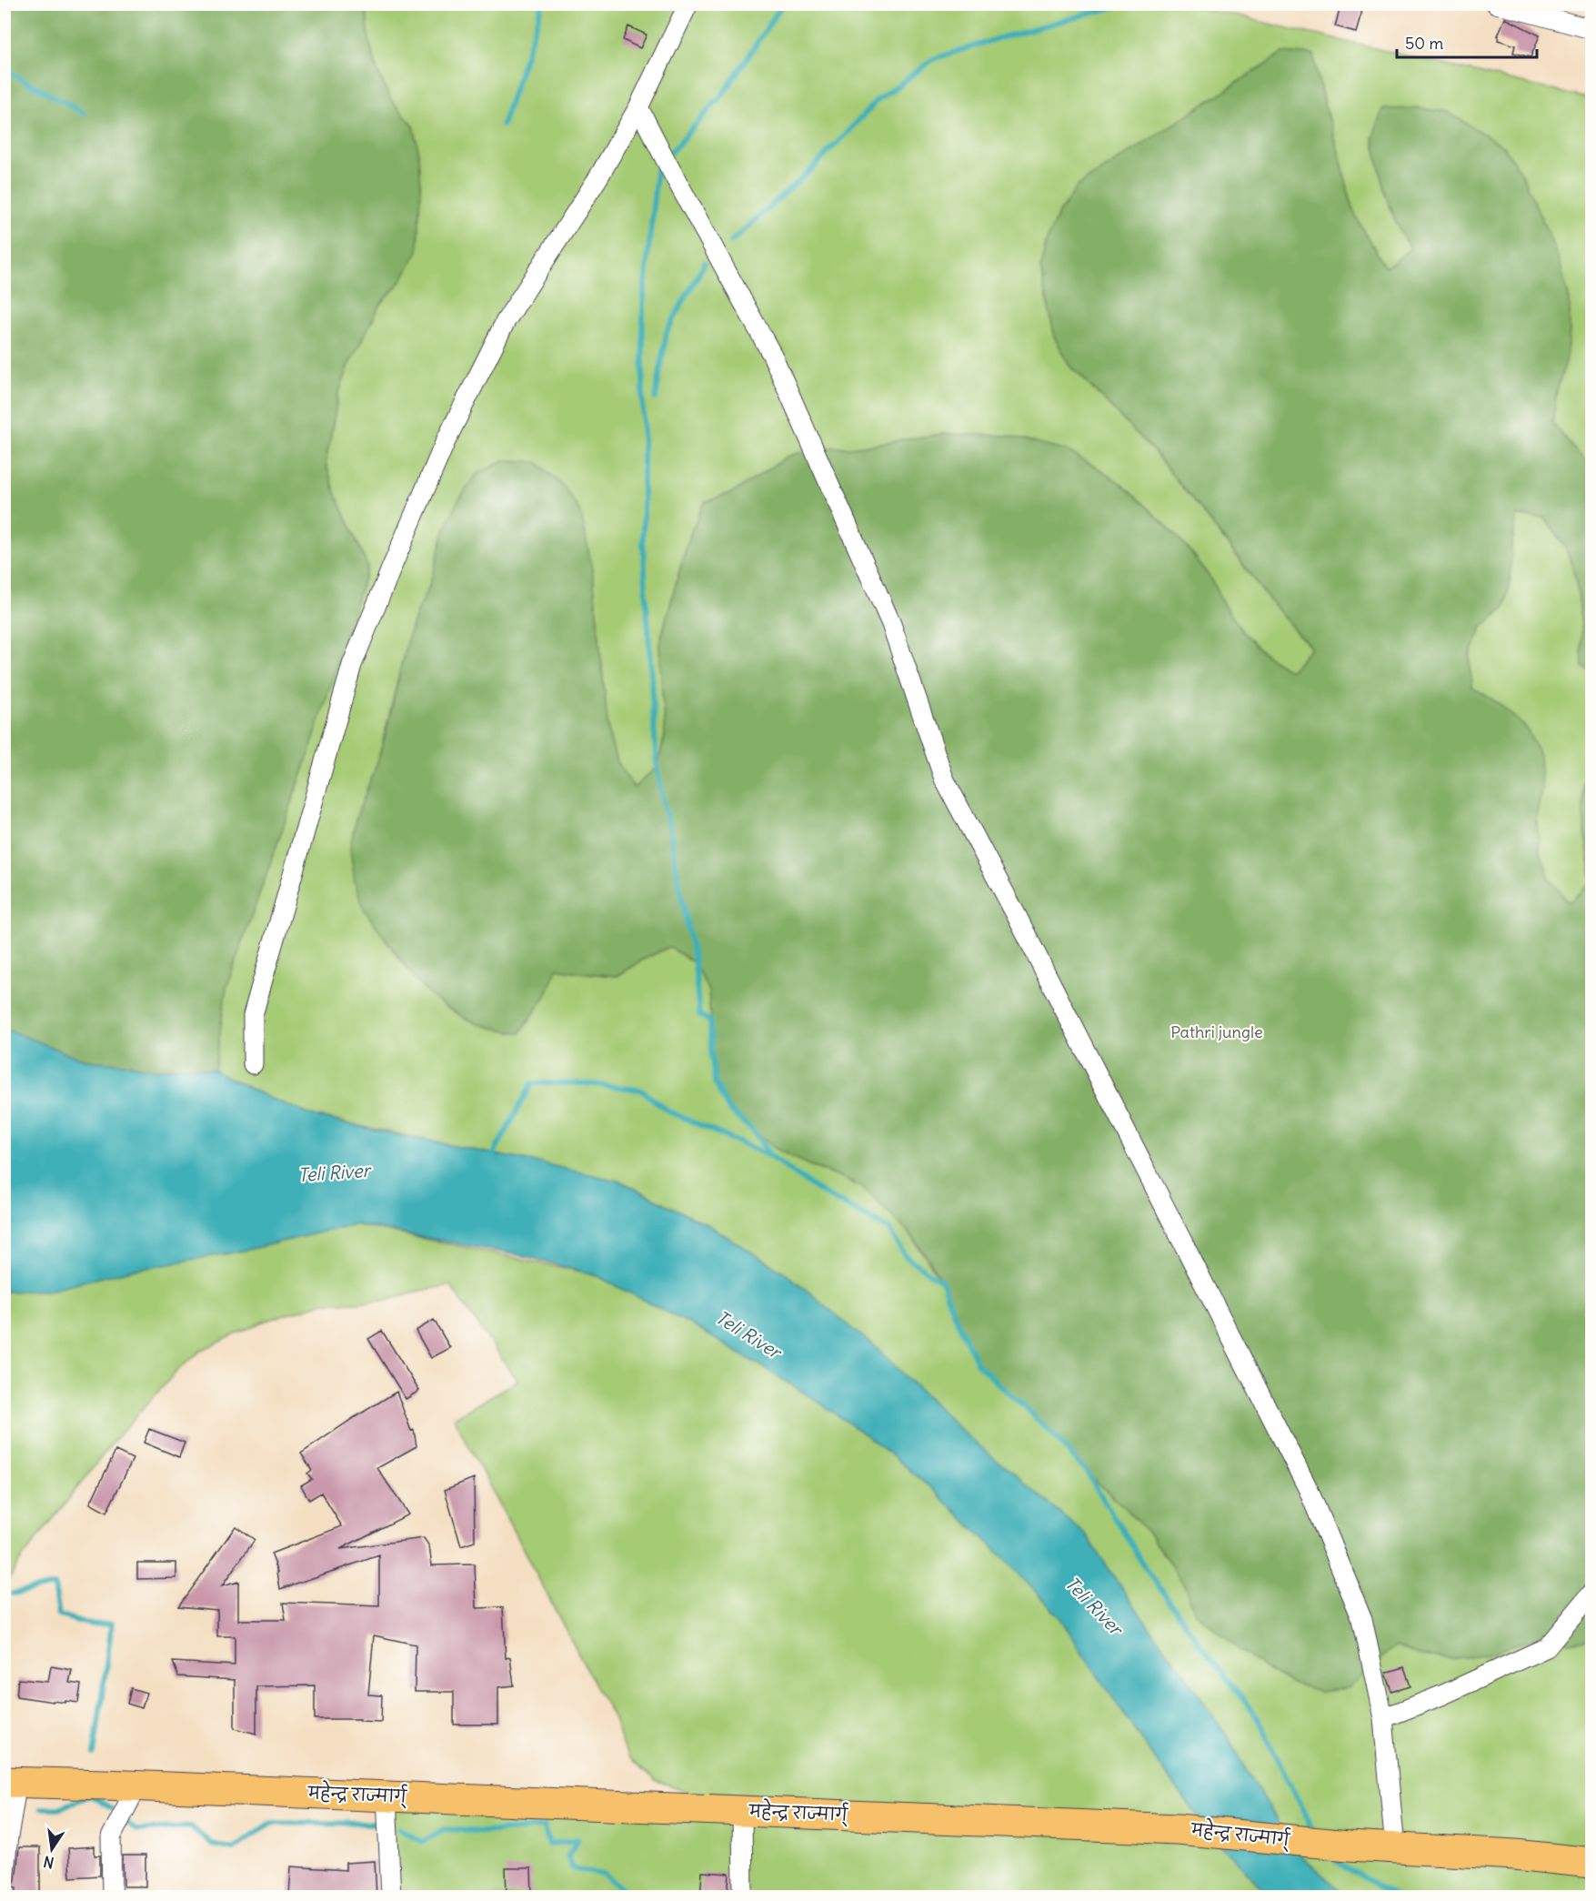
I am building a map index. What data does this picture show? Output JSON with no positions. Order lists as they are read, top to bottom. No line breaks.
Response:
{"streets":{"highway":["महेन्द्र राज्मार्ग्"]},"water":["Teli River"],"parks":["Pathri jungle"],"scale_bar":"50 m","north":"bottom"}
